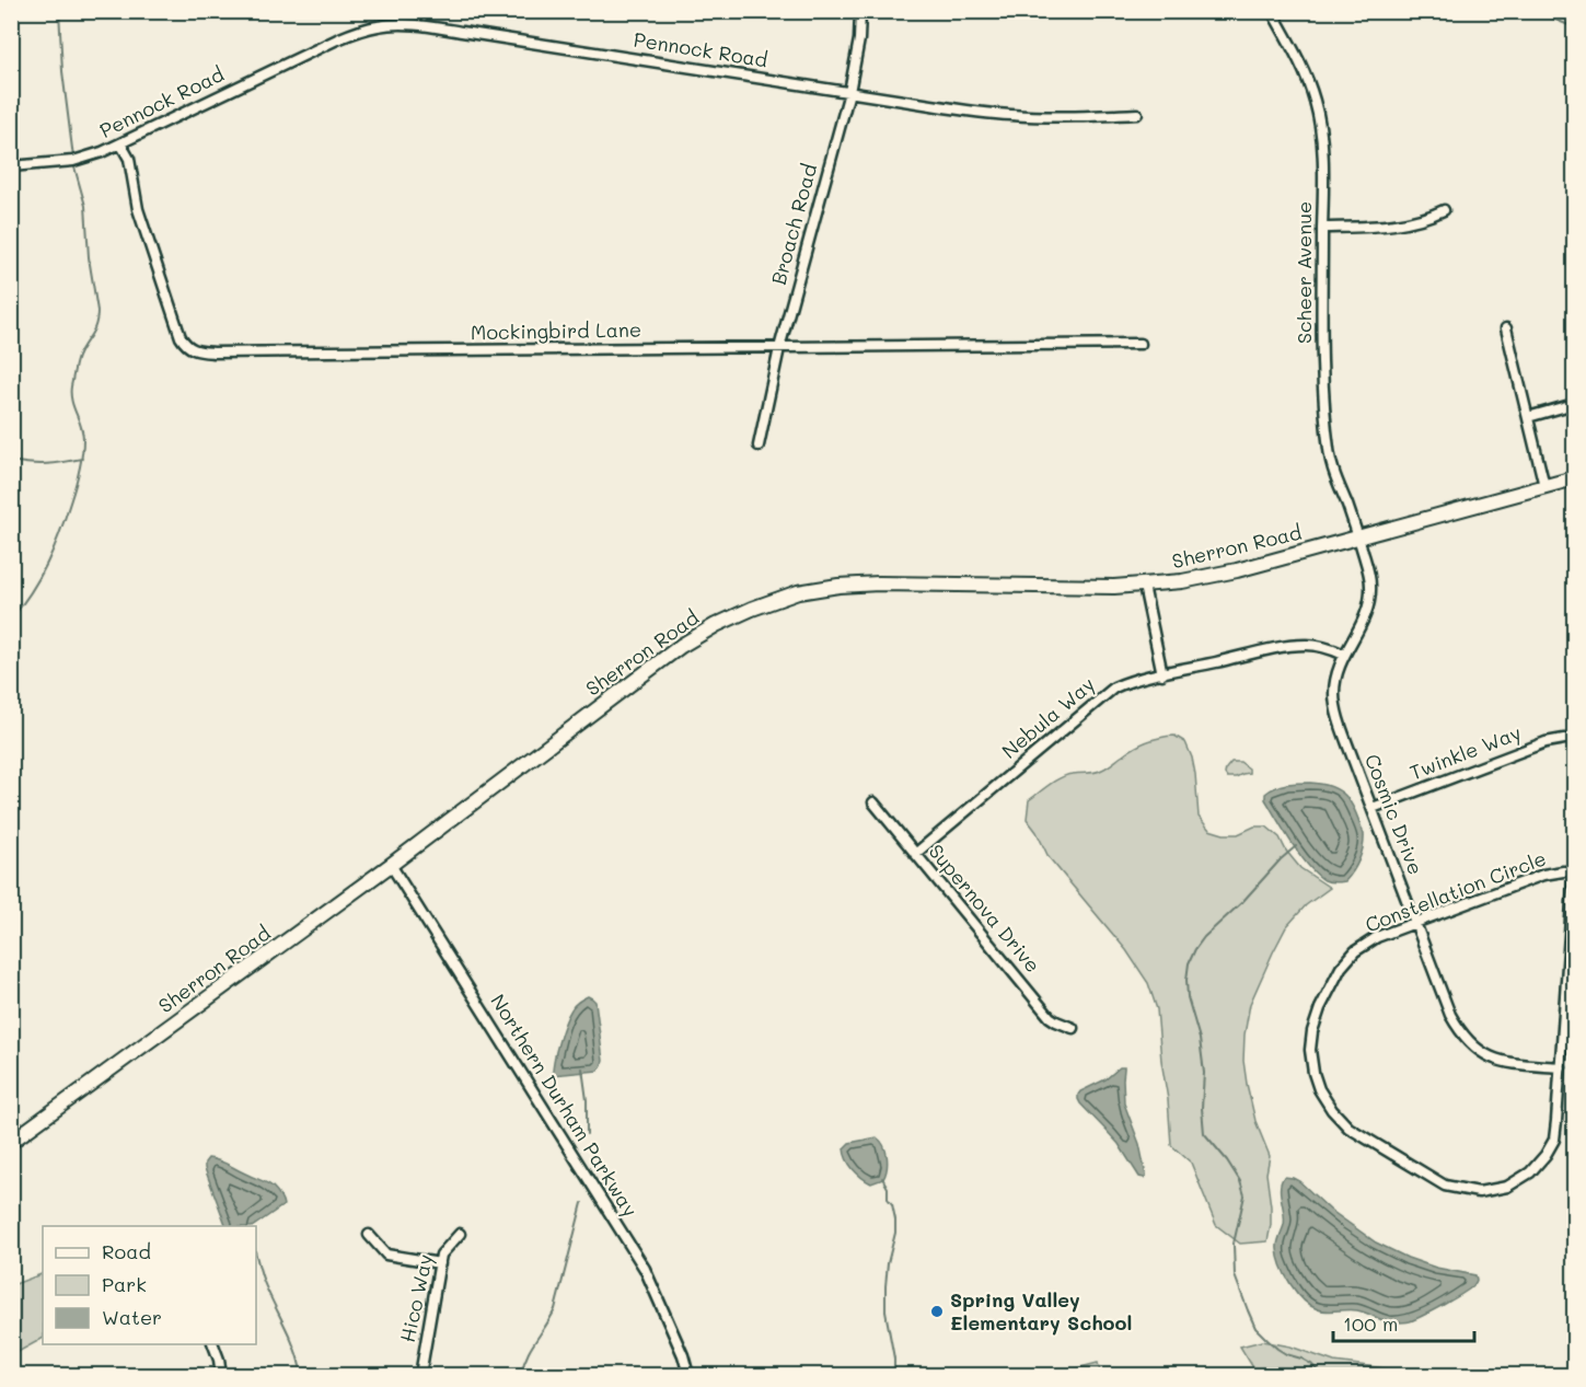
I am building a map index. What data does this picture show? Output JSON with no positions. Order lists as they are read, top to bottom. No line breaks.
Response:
{"streets":{"main road":["Sherron Road"],"street":["Pennock Road","Broach Road","Scheer Avenue","Mockingbird Lane","Nebula Way","Twinkle Way","Cosmic Drive","Constellation Circle","Supernova Drive","Northern Durham Parkway","Hico Way"]},"crossings":[["Pennock Road","Broach Road"],["Pennock Road","Mockingbird Lane"],["Broach Road","Mockingbird Lane"],["Scheer Avenue","Sherron Road"],["Scheer Avenue","Cosmic Drive"],["Sherron Road","Cosmic Drive"],["Sherron Road","Northern Durham Parkway"],["Nebula Way","Cosmic Drive"],["Nebula Way","Supernova Drive"],["Twinkle Way","Cosmic Drive"],["Cosmic Drive","Constellation Circle"]],"places":["Spring Valley Elementary School"],"legend":["Road","Park","Water"],"scale_bar":"100 m"}
